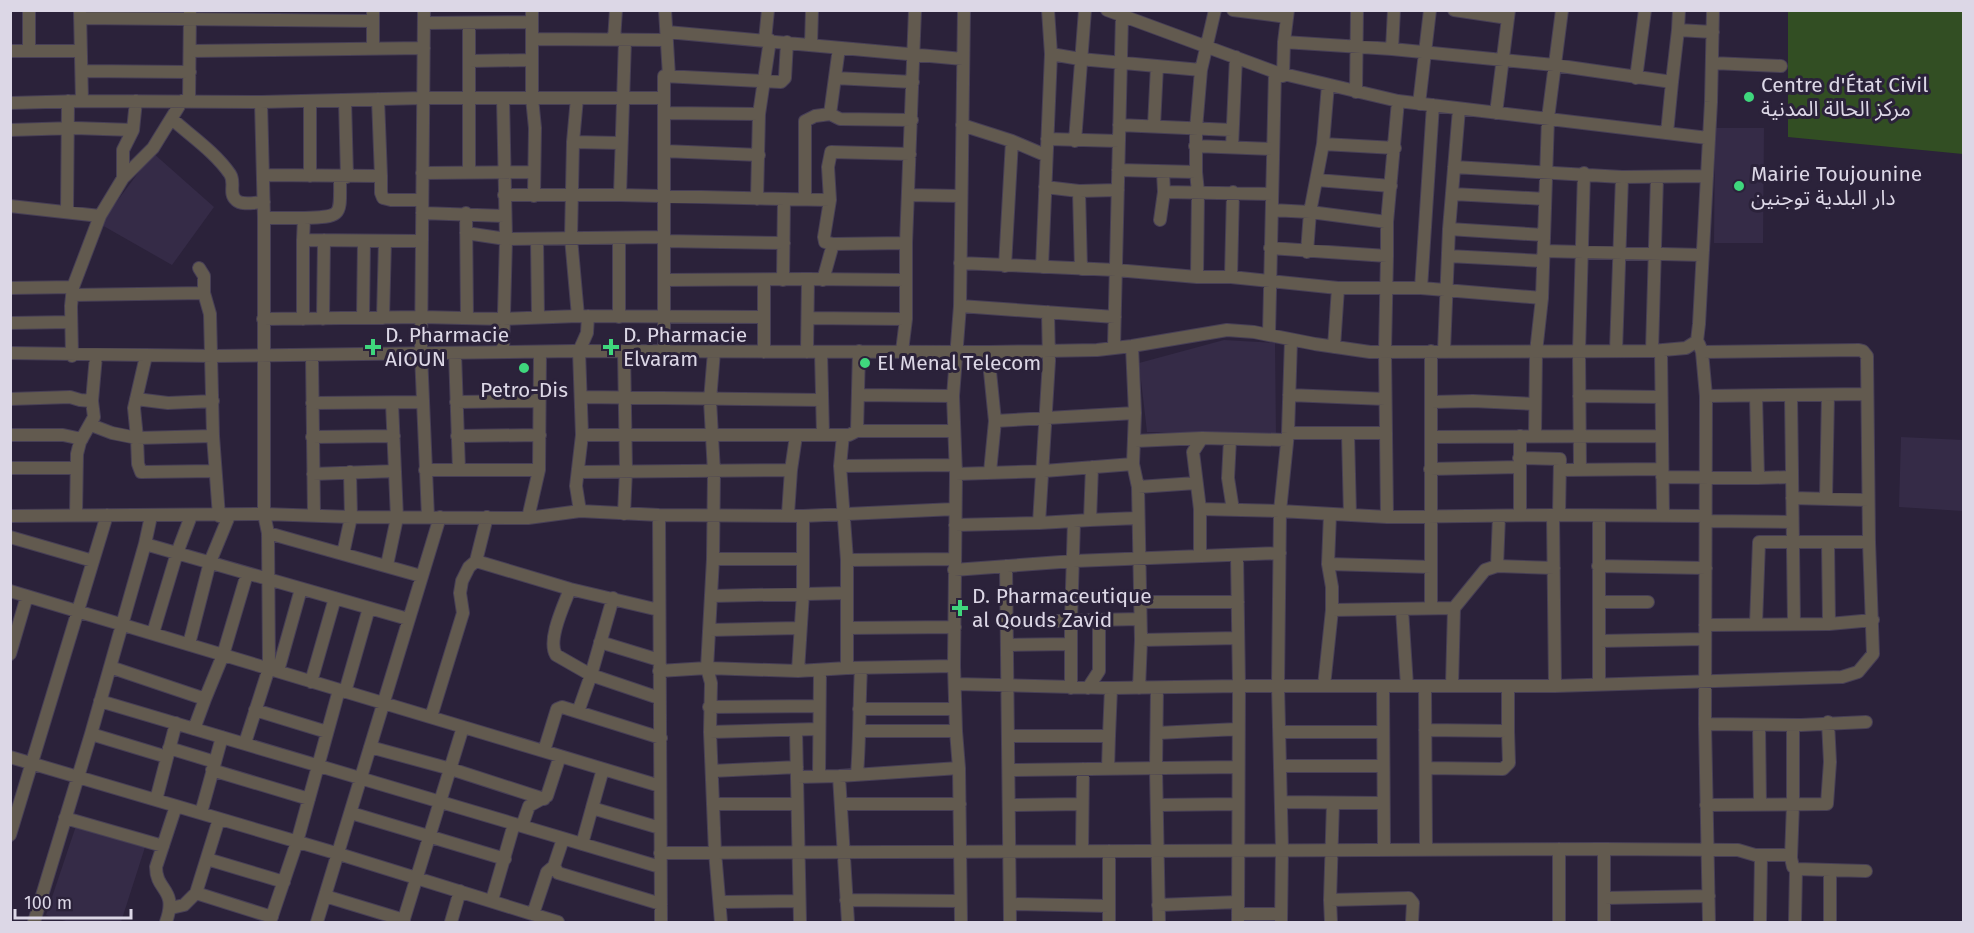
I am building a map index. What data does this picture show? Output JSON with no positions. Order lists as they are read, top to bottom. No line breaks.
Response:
{"places":{"other":["Centre d'État Civil مركز الحالة المدنية","Mairie Toujounine دار البلدية توجنين","El Menal Telecom","Petro-Dis"],"health":["D. Pharmacie AIOUN","D. Pharmacie Elvaram","D. Pharmaceutique al Qouds Zavid"]},"scale_bar":"100 m"}
